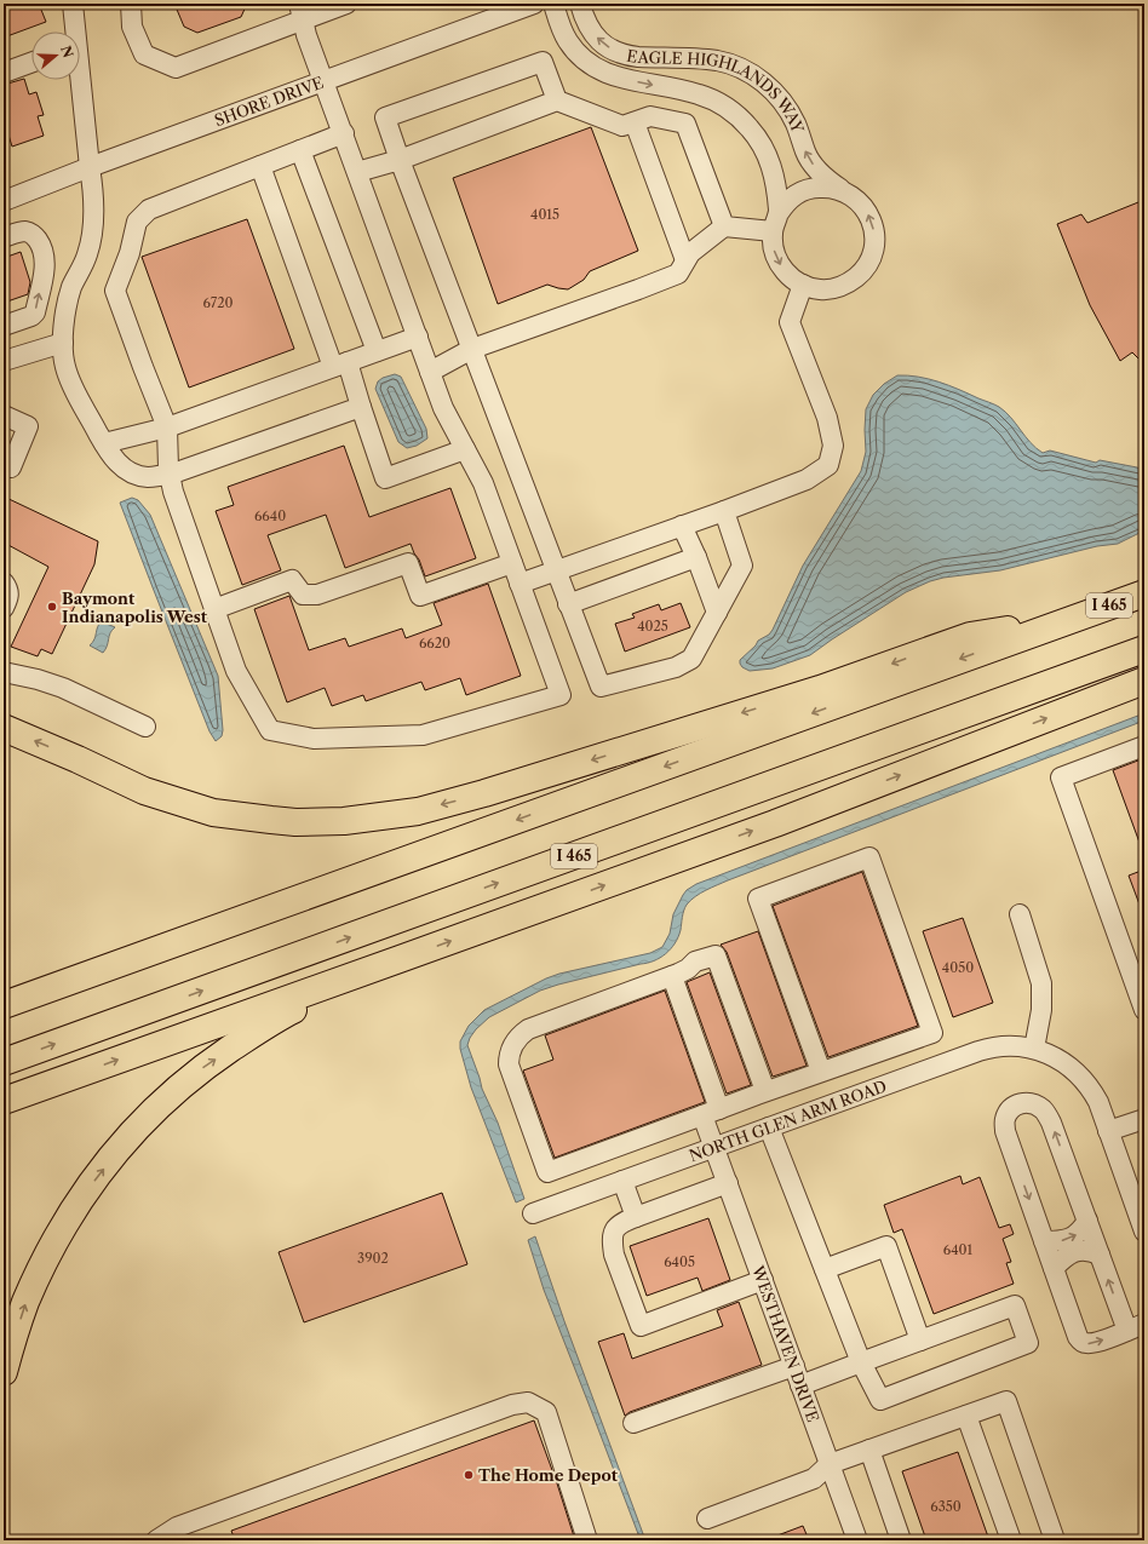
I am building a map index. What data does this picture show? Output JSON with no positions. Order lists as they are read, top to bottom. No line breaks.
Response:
{"streets":{"highway":["I 465"],"street":["EAGLE HIGHLANDS WAY","SHORE DRIVE","NORTH GLEN ARM ROAD","WESTHAVEN DRIVE"]},"crossings":[["NORTH GLEN ARM ROAD","WESTHAVEN DRIVE"]],"places":["Baymont Indianapolis West","The Home Depot"],"house_numbers":["4015","6720","6640","4025","6620","4050","6401","3902","6405","6350"],"north":"right"}
